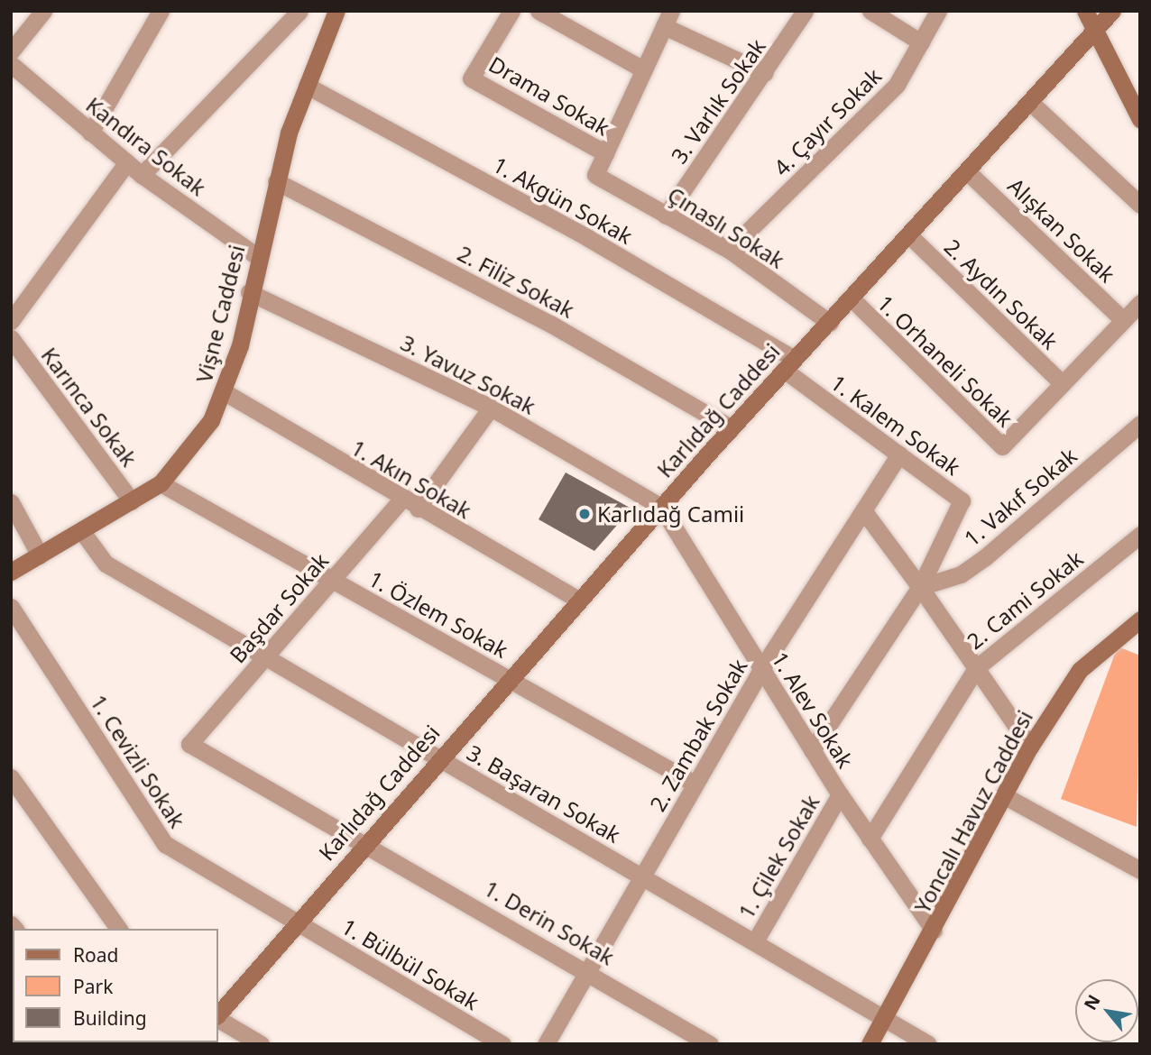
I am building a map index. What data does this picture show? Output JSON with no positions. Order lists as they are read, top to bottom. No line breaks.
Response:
{"streets":{"main road":["Vişne Caddesi","Karlıdağ Caddesi","Yoncalı Havuz Caddesi"],"street":["Drama Sokak","3. Varlık Sokak","4. Çayır Sokak","Kandıra Sokak","1. Akgün Sokak","Çınaslı Sokak","Alışkan Sokak","2. Filiz Sokak","2. Aydın Sokak","1. Orhaneli Sokak","3. Yavuz Sokak","Karınca Sokak","1. Kalem Sokak","1. Akın Sokak","1. Vakıf Sokak","2. Cami Sokak","Başdar Sokak","1. Özlem Sokak","1. Alev Sokak","2. Zambak Sokak","1. Cevizli Sokak","3. Başaran Sokak","1. Çilek Sokak","1. Derin Sokak","1. Bülbül Sokak"]},"crossings":[["Drama Sokak","Çınaslı Sokak"],["3. Varlık Sokak","Çınaslı Sokak"],["4. Çayır Sokak","Çınaslı Sokak"],["Kandıra Sokak","Vişne Caddesi"],["1. Akgün Sokak","Vişne Caddesi"],["1. Akgün Sokak","Karlıdağ Caddesi"],["1. Akgün Sokak","1. Kalem Sokak"],["Çınaslı Sokak","Karlıdağ Caddesi"],["Alışkan Sokak","1. Orhaneli Sokak"],["Alışkan Sokak","Karlıdağ Caddesi"],["2. Filiz Sokak","Vişne Caddesi"],["2. Filiz Sokak","Karlıdağ Caddesi"],["2. Aydın Sokak","1. Orhaneli Sokak"],["2. Aydın Sokak","Karlıdağ Caddesi"],["Vişne Caddesi","3. Yavuz Sokak"],["Vişne Caddesi","Karınca Sokak"],["Vişne Caddesi","1. Akın Sokak"],["Vişne Caddesi","1. Özlem Sokak"],["Vişne Caddesi","3. Başaran Sokak"],["1. Orhaneli Sokak","Karlıdağ Caddesi"],["3. Yavuz Sokak","Karlıdağ Caddesi"],["3. Yavuz Sokak","1. Alev Sokak"],["Karlıdağ Caddesi","1. Kalem Sokak"],["Karlıdağ Caddesi","1. Akın Sokak"],["Karlıdağ Caddesi","1. Özlem Sokak"],["Karlıdağ Caddesi","1. Alev Sokak"],["Karlıdağ Caddesi","1. Cevizli Sokak"],["Karlıdağ Caddesi","3. Başaran Sokak"],["Karlıdağ Caddesi","1. Derin Sokak"],["Karlıdağ Caddesi","1. Bülbül Sokak"],["1. Kalem Sokak","1. Vakıf Sokak"],["1. Kalem Sokak","2. Zambak Sokak"],["1. Akın Sokak","Başdar Sokak"],["2. Cami Sokak","1. Alev Sokak"],["Başdar Sokak","1. Özlem Sokak"],["Başdar Sokak","3. Başaran Sokak"],["Başdar Sokak","1. Derin Sokak"],["1. Özlem Sokak","2. Zambak Sokak"],["1. Alev Sokak","2. Zambak Sokak"],["1. Alev Sokak","Yoncalı Havuz Caddesi"],["1. Alev Sokak","1. Çilek Sokak"],["2. Zambak Sokak","3. Başaran Sokak"],["2. Zambak Sokak","1. Derin Sokak"],["1. Cevizli Sokak","1. Bülbül Sokak"],["3. Başaran Sokak","Yoncalı Havuz Caddesi"],["3. Başaran Sokak","1. Çilek Sokak"]],"places":["Karlıdağ Camii"],"legend":["Road","Park","Building"],"north":"top left"}
